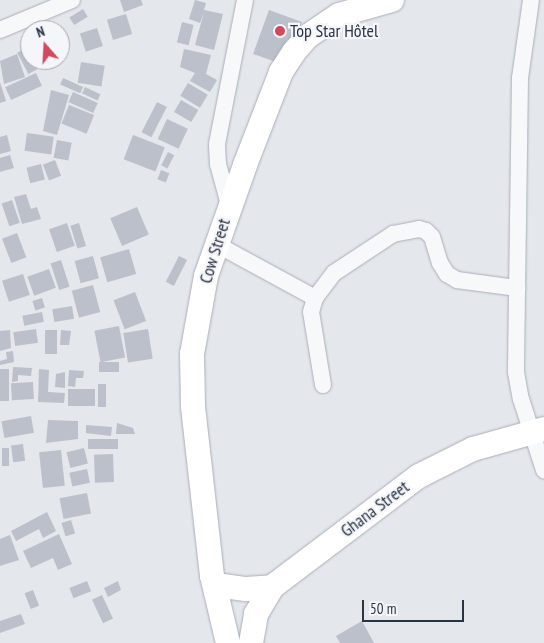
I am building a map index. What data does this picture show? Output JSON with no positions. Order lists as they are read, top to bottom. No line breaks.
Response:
{"streets":{"street":["Cow Street","Ghana Street"]},"places":["Top Star Hôtel"],"scale_bar":"50 m","north":"top"}
